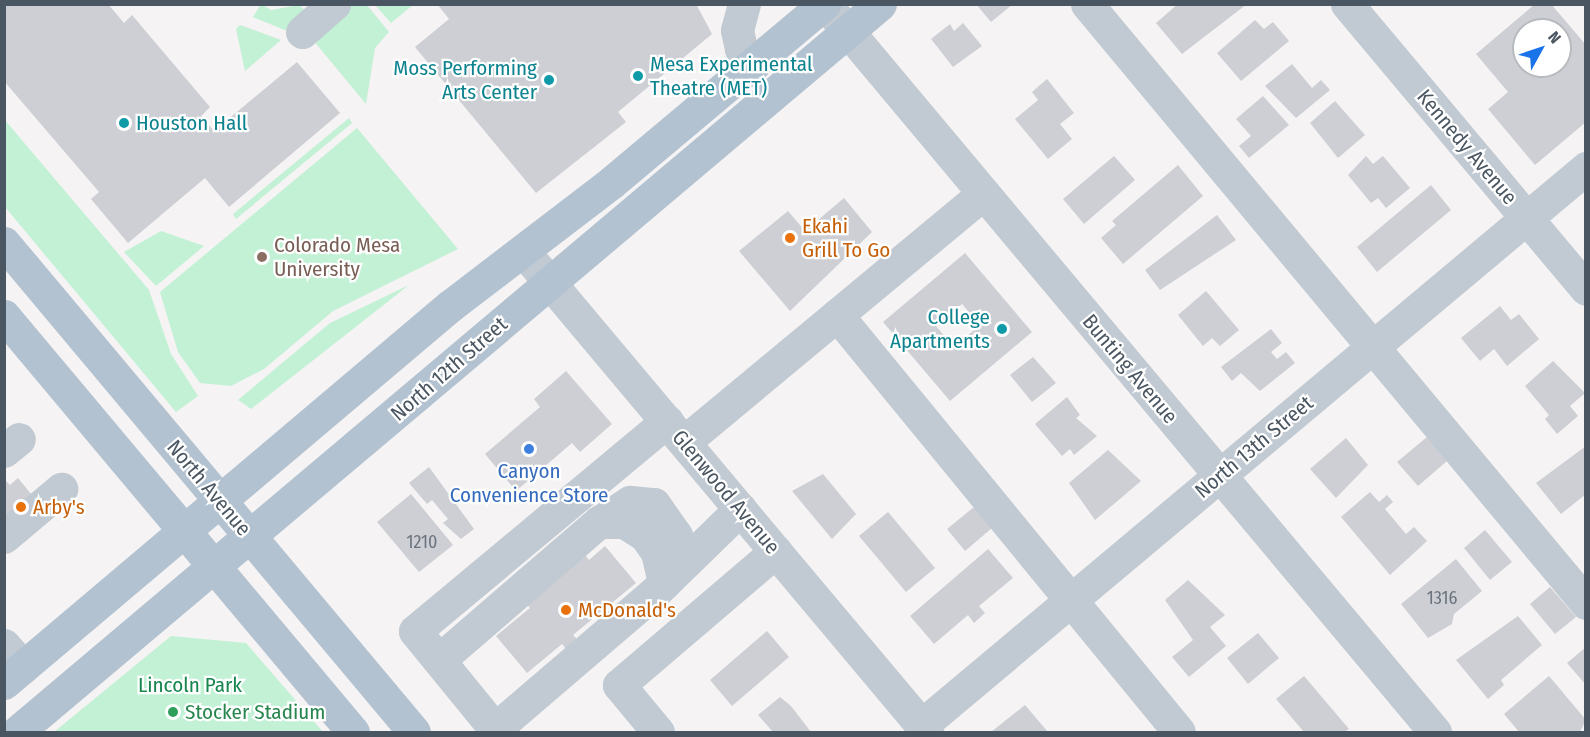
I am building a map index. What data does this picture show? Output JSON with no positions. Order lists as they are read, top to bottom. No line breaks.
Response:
{"streets":{"main road":["North 12th Street","North Avenue"],"street":["Kennedy Avenue","Bunting Avenue","North 13th Street","Glenwood Avenue"]},"crossings":[["Kennedy Avenue","North 13th Street"],["North 12th Street","Bunting Avenue"],["North 12th Street","North Avenue"],["North 12th Street","Glenwood Avenue"],["Bunting Avenue","North 13th Street"],["North 13th Street","Glenwood Avenue"]],"parks":["Lincoln Park"],"places":["Mesa Experimental Theatre (MET)","Moss Performing Arts Center","Houston Hall","Ekahi Grill To Go","Colorado Mesa University","College Apartments","Canyon Convenience Store","Arby's","McDonald's","Stocker Stadium"],"house_numbers":["1210","1316"],"north":"top right"}
